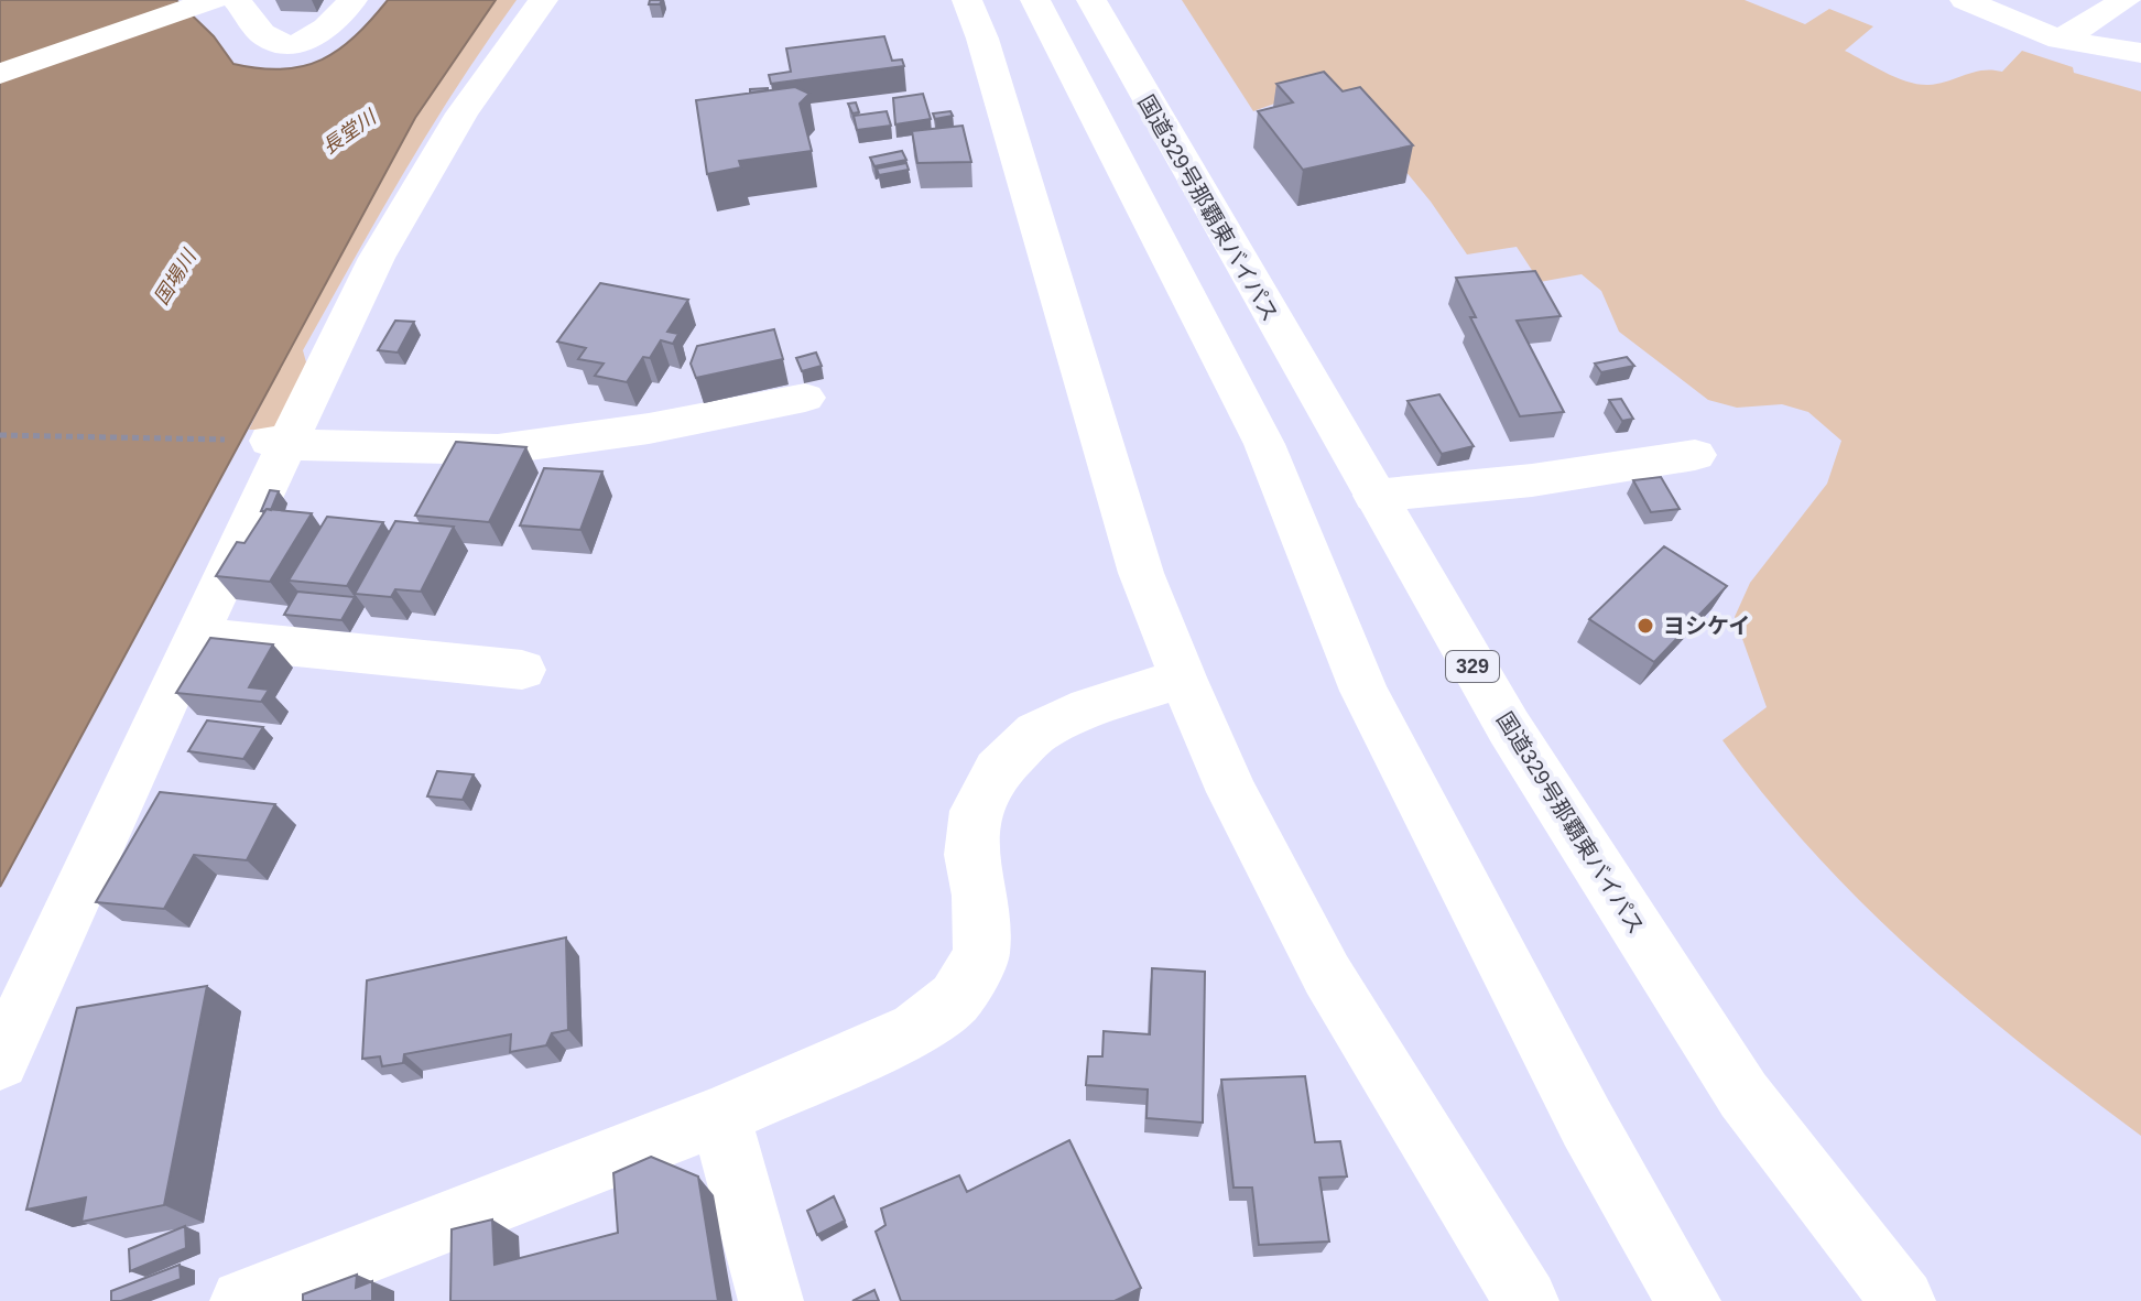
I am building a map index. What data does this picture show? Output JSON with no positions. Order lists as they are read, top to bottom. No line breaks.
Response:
{"streets":{"main road":["国道329号那覇東バイパス","329"]},"water":["長堂川","国場川"],"places":["ヨシケイ"]}
